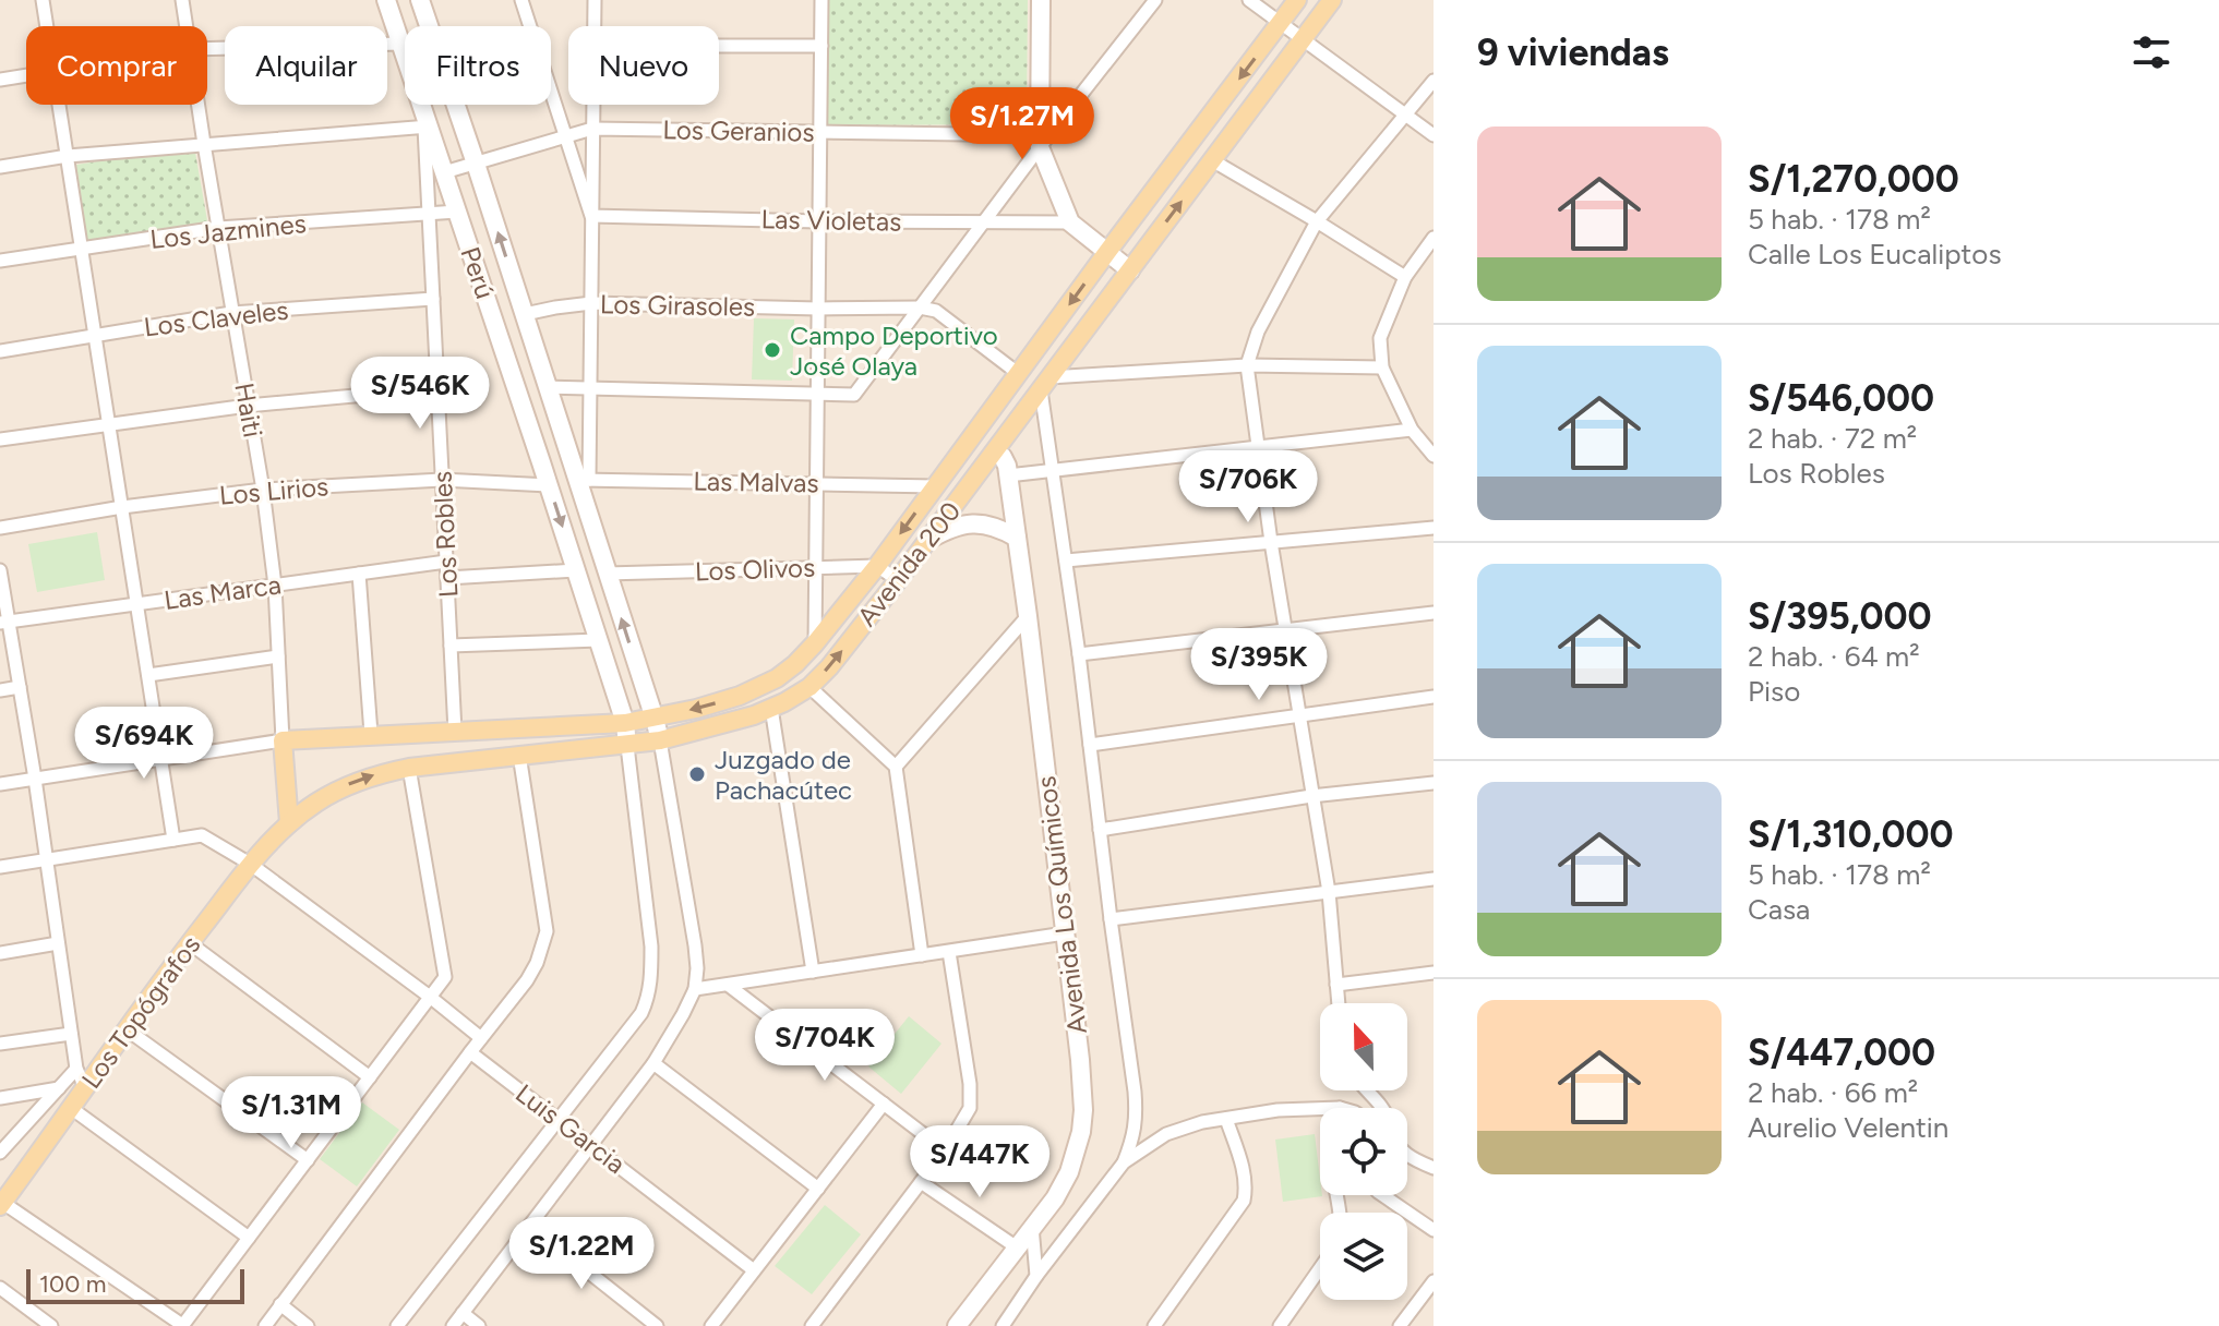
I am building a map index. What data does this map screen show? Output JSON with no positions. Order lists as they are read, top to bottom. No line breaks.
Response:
{"streets":{"main road":["Perú","Haiti","Avenida 200","Avenida Los Químicos","Los Topógrafos"],"street":["Los Geranios","Las Violetas","Los Jazmines","Los Girasoles","Los Claveles","Las Malvas","Los Lirios","Los Robles","Los Olivos","Las Marca","Luis Garcia"]},"crossings":[["Los Geranios","Perú"],["Los Jazmines","Perú"],["Los Jazmines","Haiti"],["Los Jazmines","Los Robles"],["Perú","Los Girasoles"],["Perú","Las Malvas"],["Perú","Los Lirios"],["Perú","Los Robles"],["Perú","Avenida 200"],["Perú","Los Olivos"],["Los Girasoles","Avenida 200"],["Los Claveles","Haiti"],["Los Claveles","Los Robles"],["Haiti","Los Lirios"],["Haiti","Avenida 200"],["Haiti","Las Marca"],["Haiti","Los Topógrafos"],["Las Malvas","Avenida 200"],["Los Lirios","Los Robles"],["Los Robles","Avenida 200"],["Los Robles","Las Marca"],["Avenida 200","Los Olivos"],["Avenida 200","Avenida Los Químicos"],["Avenida 200","Los Topógrafos"]],"places":["Campo Deportivo José Olaya","Juzgado de Pachacútec"],"scale_bar":"100 m","north":"top","page":{"heading":"9 viviendas","chip":["Comprar","Alquilar","Filtros","Nuevo"],"price":["S/1.27M","S/546K","S/706K","S/395K","S/694K","S/704K","S/1.31M","S/447K","S/1.22M"],"list":[{"name":"S/1,270,000","note":"5 hab. · 178 m² · Calle Los Eucaliptos"},{"name":"S/546,000","note":"2 hab. · 72 m² · Los Robles"},{"name":"S/395,000","note":"2 hab. · 64 m² · Piso"},{"name":"S/1,310,000","note":"5 hab. · 178 m² · Casa"},{"name":"S/447,000","note":"2 hab. · 66 m² · Aurelio Velentin"}],"scale":"100 m"}}
